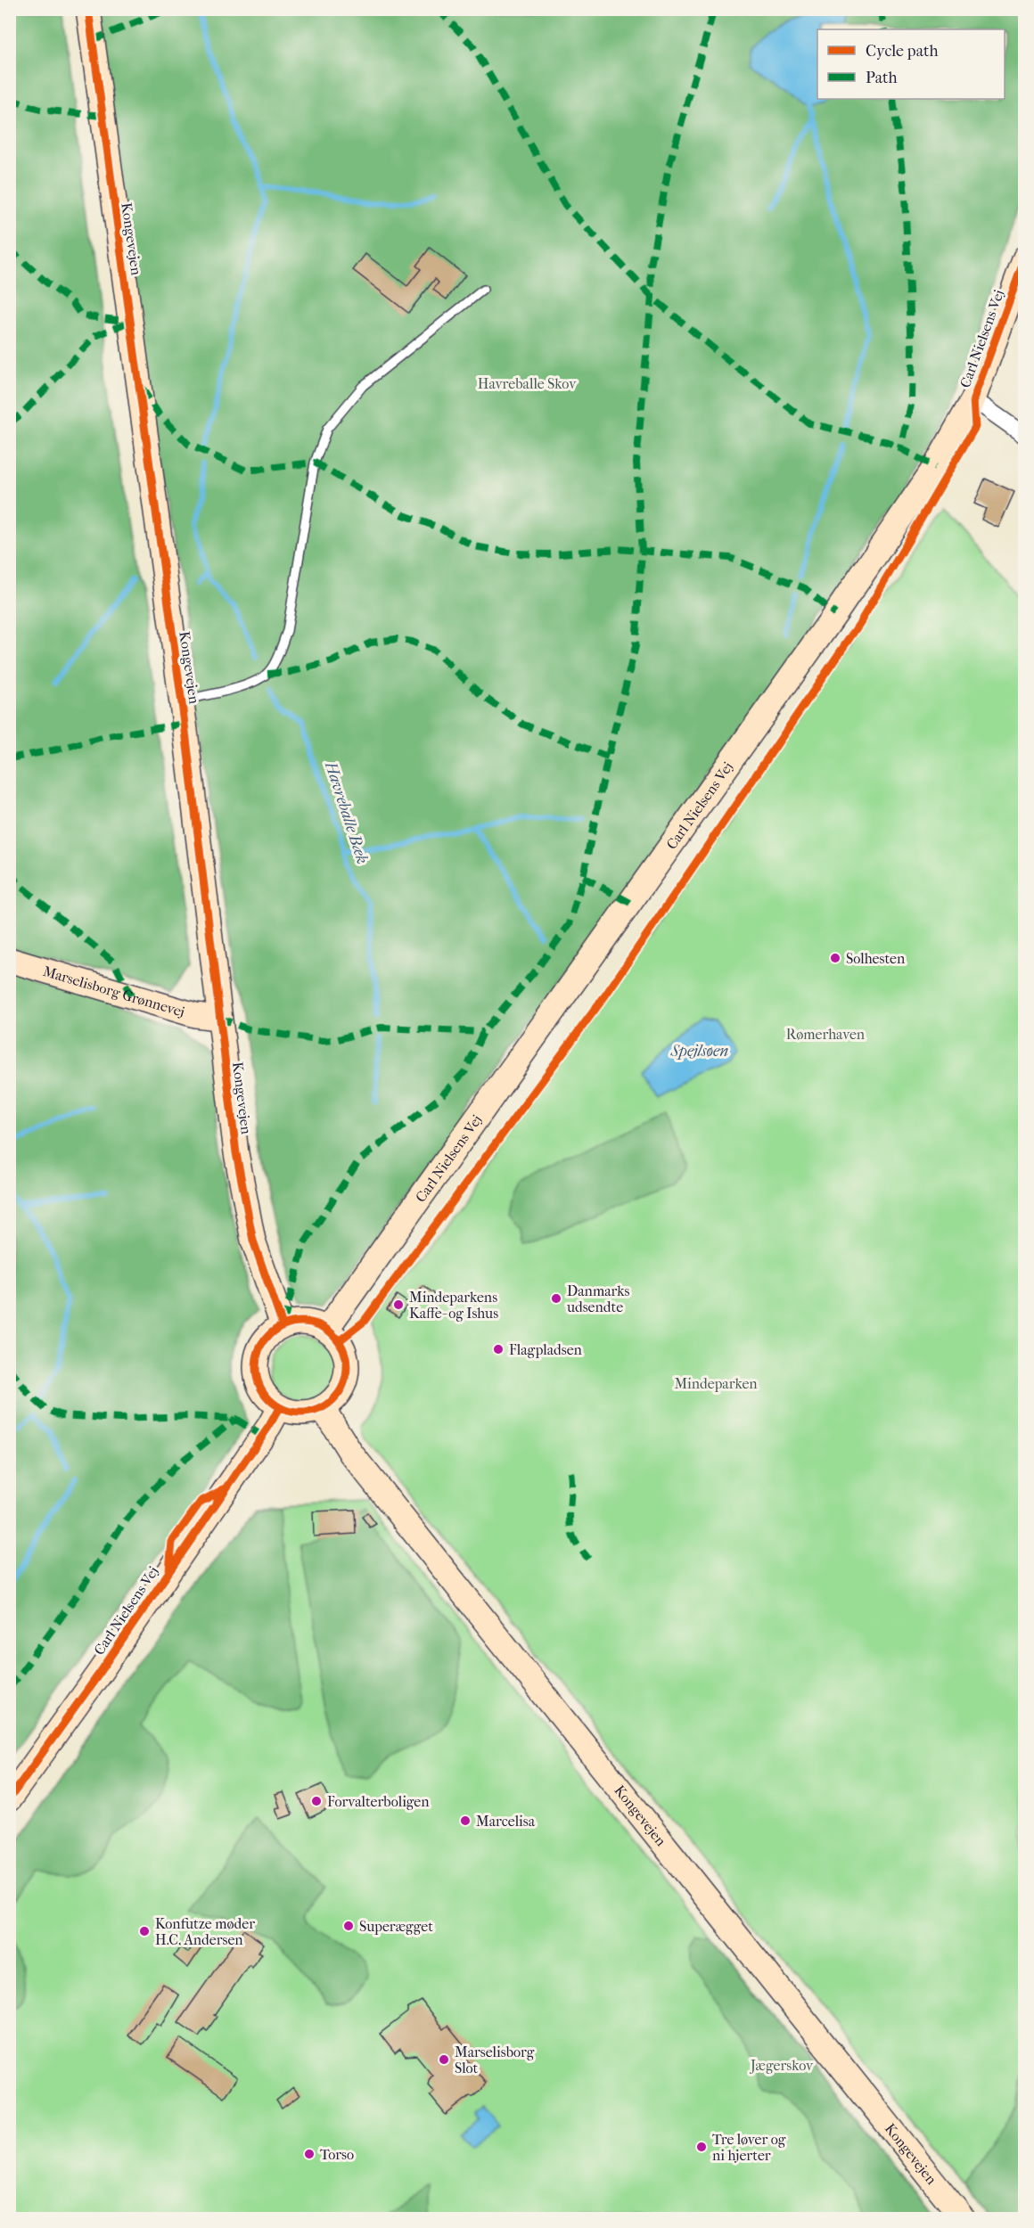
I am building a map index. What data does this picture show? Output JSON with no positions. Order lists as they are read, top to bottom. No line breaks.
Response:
{"streets":{"street":["Kongevejen","Carl Nielsens Vej","Marselisborg Grønnevej"]},"crossings":[["Kongevejen","Carl Nielsens Vej"],["Kongevejen","Marselisborg Grønnevej"]],"water":["Havreballe Bæk","Spejlsøen"],"parks":["Havreballe Skov","Rømerhaven","Mindeparken","Jægerskov"],"places":["Solhesten","Danmarks udsendte","Mindeparkens Kaffe- og Ishus","Flagpladsen","Forvalterboligen","Marcelisa","Superægget","Konfutze møder H.C. Andersen","Marselisborg Slot","Tre løver og ni hjerter","Torso"],"legend":["Cycle path","Path"]}
